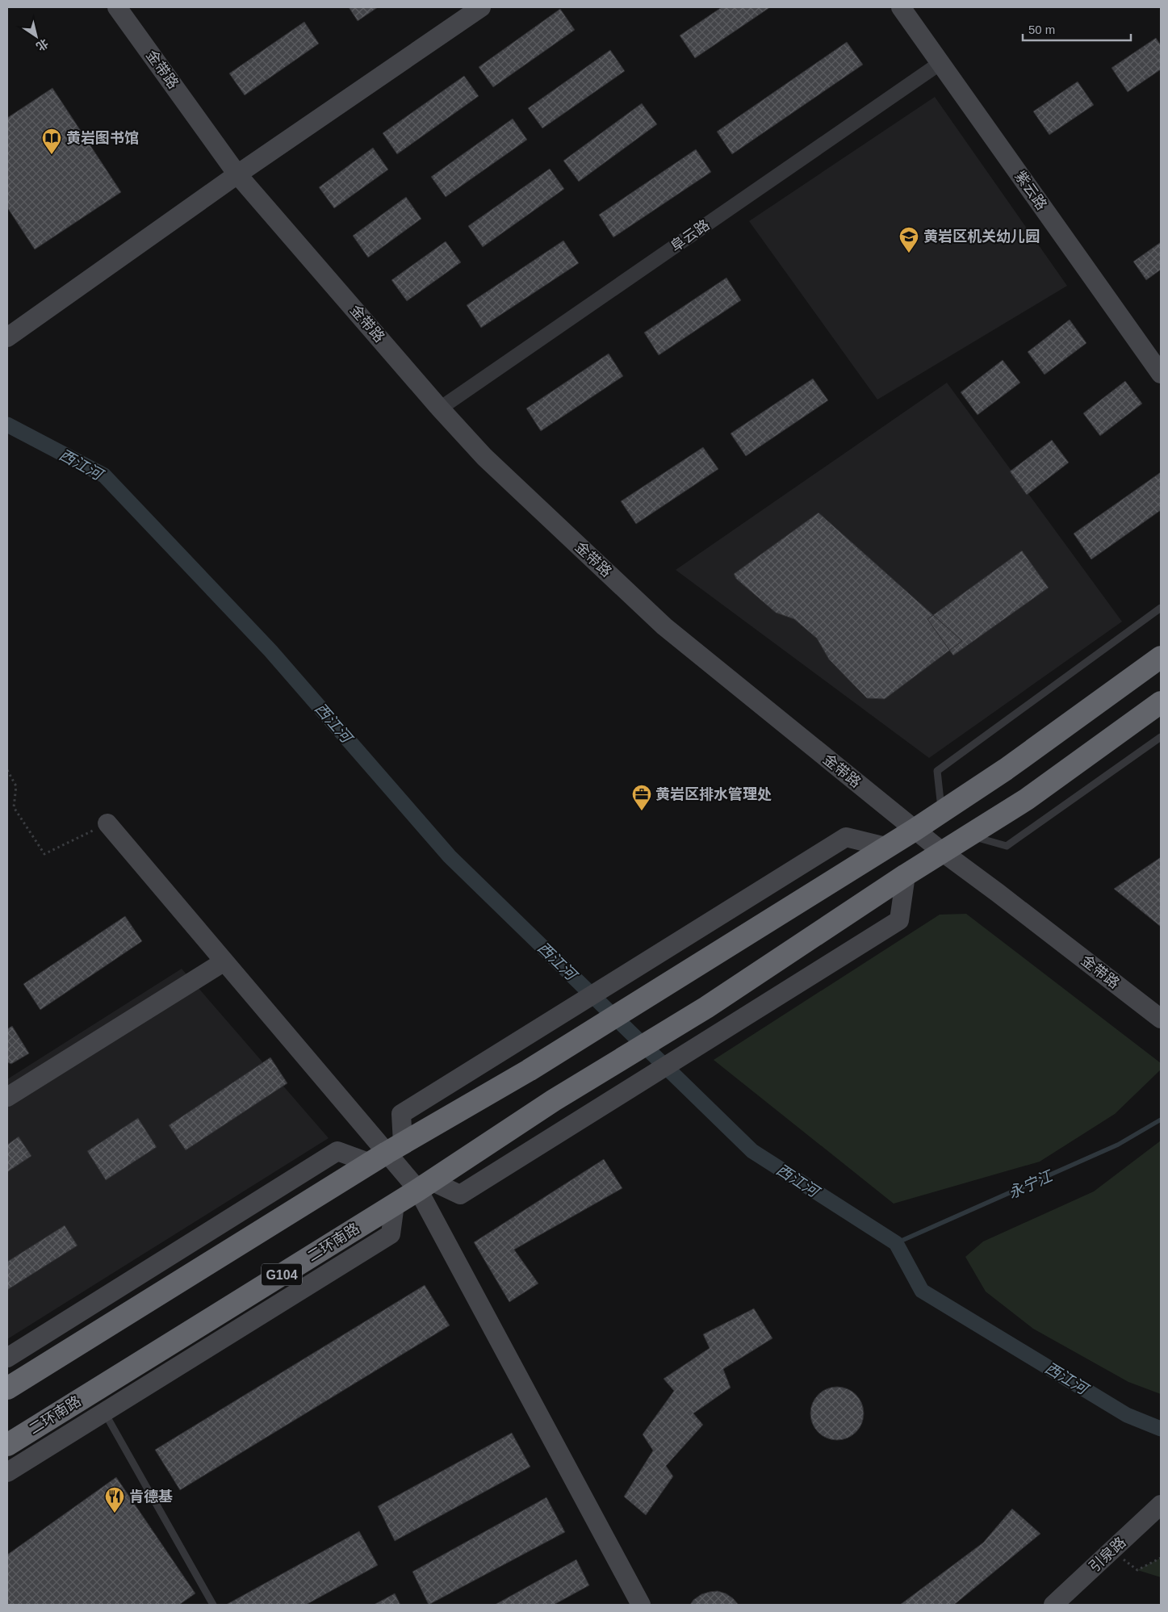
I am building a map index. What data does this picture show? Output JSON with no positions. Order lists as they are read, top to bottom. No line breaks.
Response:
{"streets":{"highway":["二环南路","G104"],"street":["金带路","紫云路","阜云路","引泉路"]},"crossings":[["金带路","阜云路"],["金带路","二环南路"],["紫云路","阜云路"]],"water":["西江河","永宁江"],"places":{"library":["黄岩图书馆"],"school or university":["黄岩区机关幼儿园"],"office":["黄岩区排水管理处"],"restaurant":["肯德基"]},"scale_bar":"50 m","north":"bottom right"}
